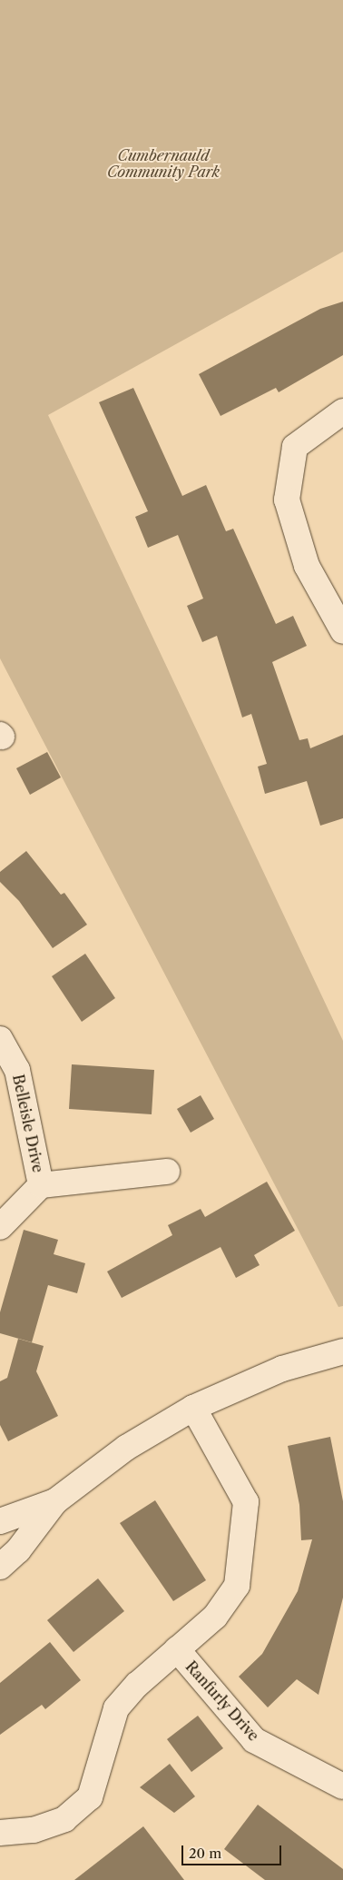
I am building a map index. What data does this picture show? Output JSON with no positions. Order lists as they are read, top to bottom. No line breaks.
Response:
{"streets":{"street":["Belleisle Drive","Ranfurly Drive"]},"parks":["Cumbernauld Community Park"],"scale_bar":"20 m"}
